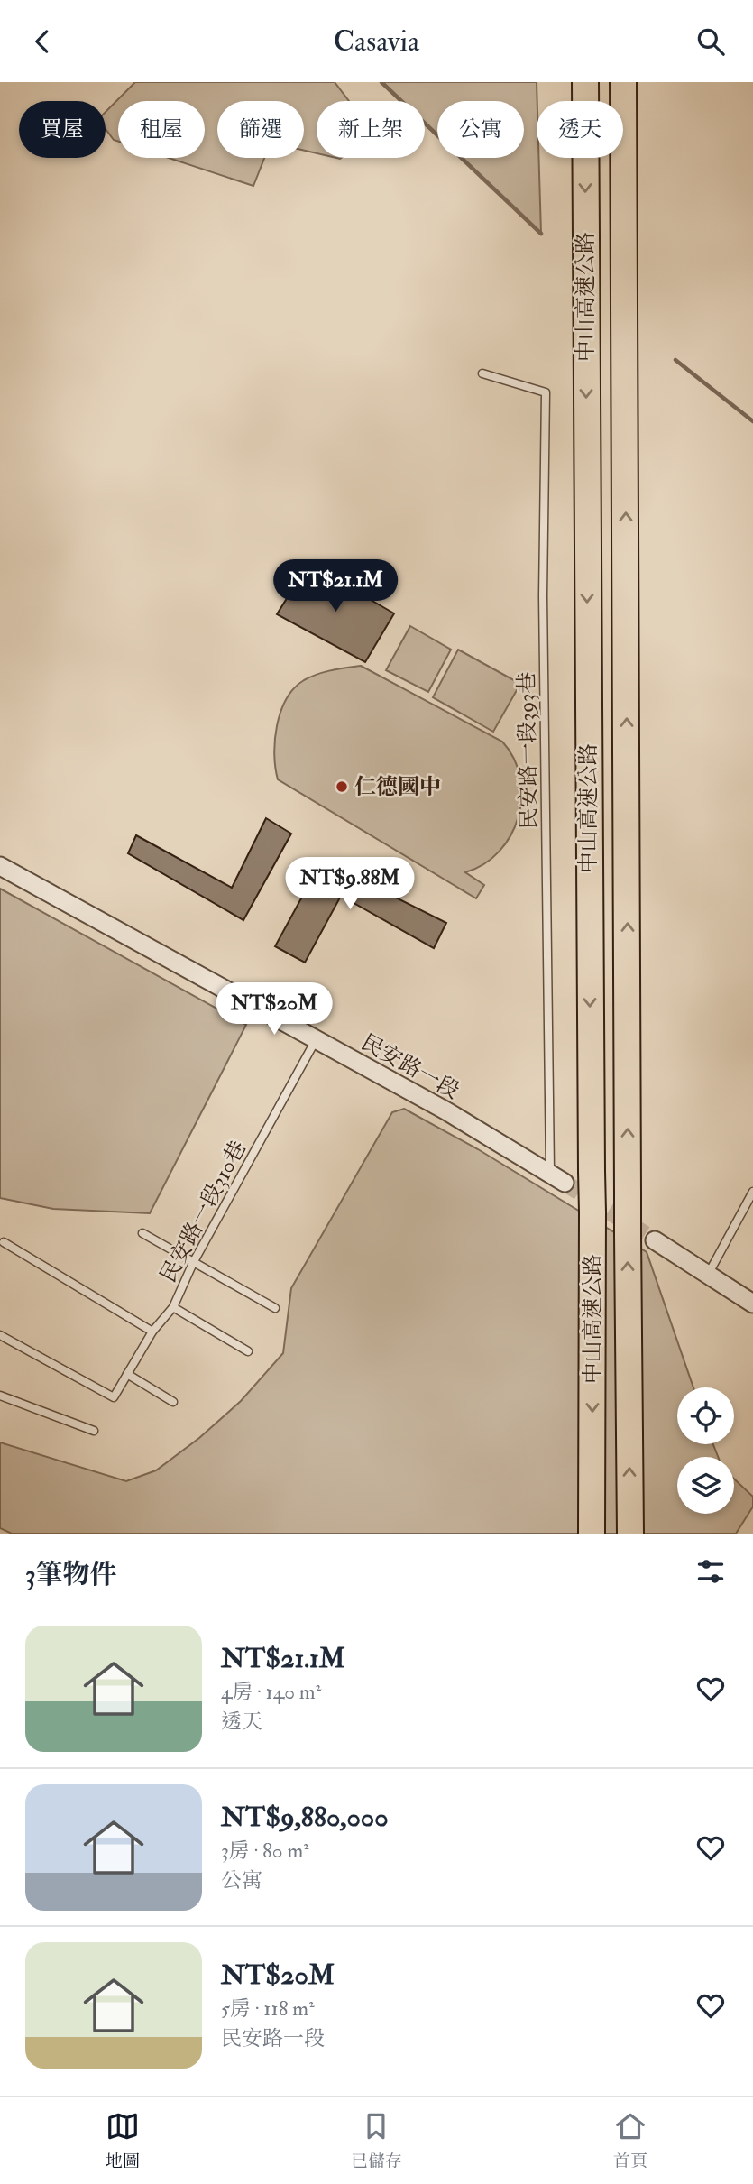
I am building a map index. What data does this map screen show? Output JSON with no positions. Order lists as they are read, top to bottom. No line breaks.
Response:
{"streets":{"highway":["中山高速公路"],"street":["民安路一段"],"lane":["民安路一段393巷","民安路一段310巷"]},"crossings":[["民安路一段393巷","民安路一段"],["民安路一段","民安路一段310巷"]],"places":["仁德國中"],"page":{"header":"Casavia","chip":["買屋","租屋","篩選","新上架","公寓","透天"],"price":["NT$21.1M","NT$9.88M","NT$20M"],"heading":"3筆物件","list":[{"name":"NT$21.1M","note":"4房 · 140 m² · 透天"},{"name":"NT$9,880,000","note":"3房 · 80 m² · 公寓"},{"name":"NT$20M","note":"5房 · 118 m² · 民安路一段"}],"tabs":["地圖","已儲存","首頁"]}}
